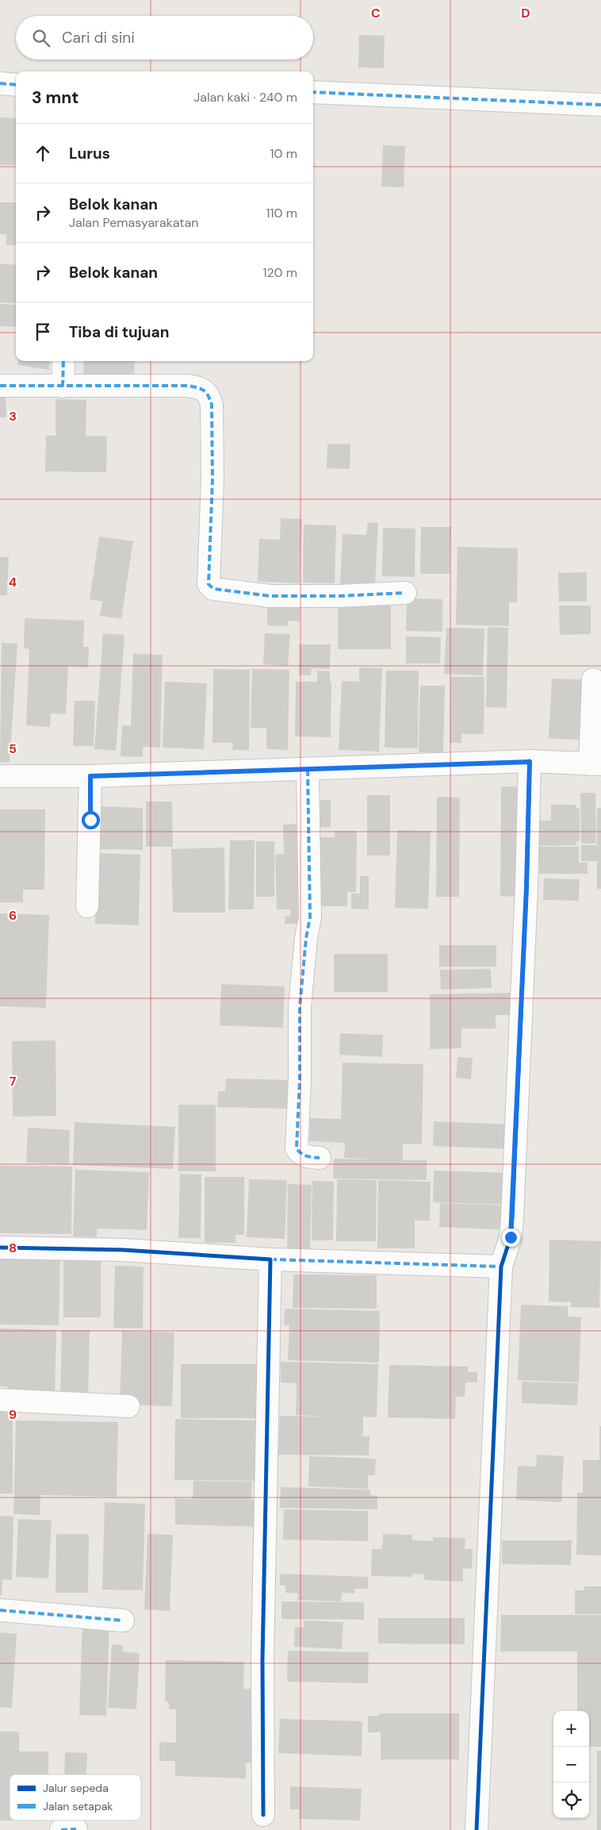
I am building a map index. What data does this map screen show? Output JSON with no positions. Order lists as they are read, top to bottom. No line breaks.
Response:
{"legend":["Jalur sepeda","Jalan setapak"],"page":{"search":"Cari di sini","heading":["3 mnt","Jalan kaki · 240 m"],"list":[["Lurus","10 m"],["Belok kanan","Jalan Pemasyarakatan","110 m"],["Belok kanan","120 m"],"Tiba di tujuan"],"map_buttons":["+","−"]},"grid":{"columns":["C","D"],"rows":["3","4","5","6","7","8","9"]}}
